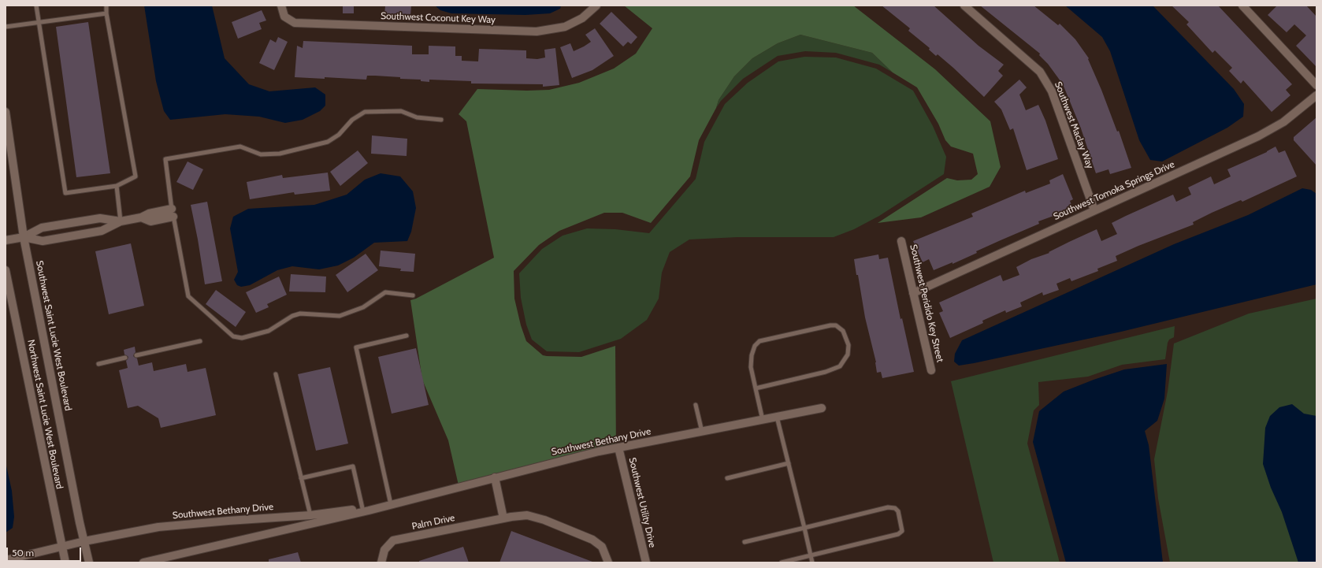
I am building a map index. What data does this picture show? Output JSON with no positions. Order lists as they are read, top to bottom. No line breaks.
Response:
{"streets":{"street":["Southwest Coconut Key Way","Southwest Maclay Way","Southwest Tomoka Springs Drive","Southwest Peridido Key Street","Southwest Saint Lucie West Boulevard","Northwest Saint Lucie West Boulevard","Southwest Bethany Drive","Southwest Utility Drive","Palm Drive"]},"crossings":[["Southwest Maclay Way","Southwest Tomoka Springs Drive"],["Southwest Tomoka Springs Drive","Southwest Peridido Key Street"],["Southwest Saint Lucie West Boulevard","Southwest Bethany Drive"],["Northwest Saint Lucie West Boulevard","Southwest Bethany Drive"],["Southwest Bethany Drive","Southwest Utility Drive"]],"scale_bar":"50 m"}
